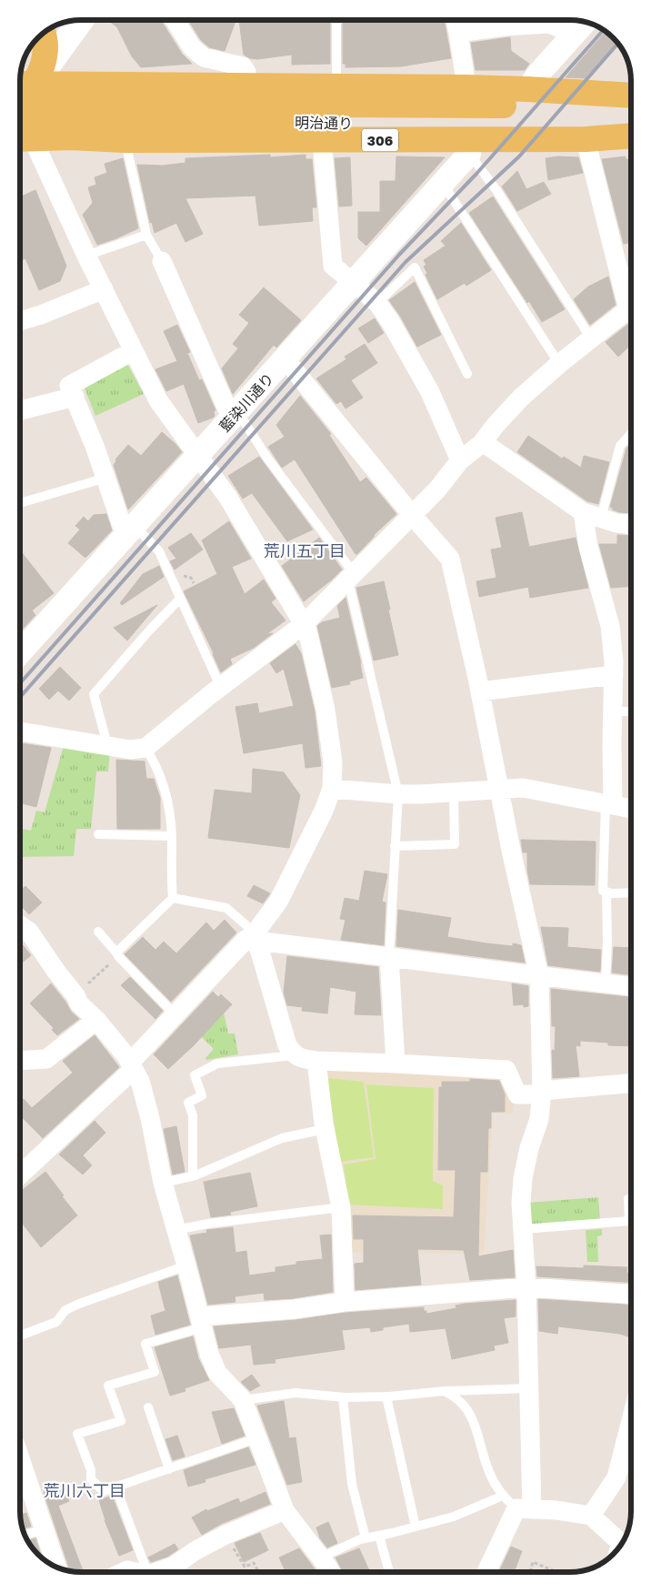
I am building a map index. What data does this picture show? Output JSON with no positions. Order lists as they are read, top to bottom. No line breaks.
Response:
{"streets":{"main road":["明治通り","306"],"street":["藍染川通り"]},"crossings":[["明治通り","306"],["306","藍染川通り"]],"districts":["荒川五丁目","荒川六丁目"]}
